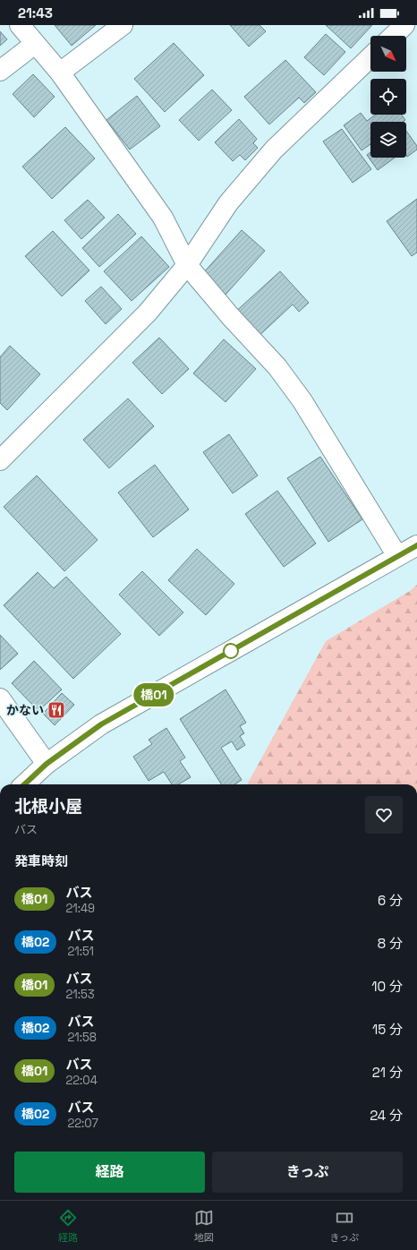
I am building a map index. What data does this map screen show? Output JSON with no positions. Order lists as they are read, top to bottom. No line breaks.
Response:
{"places":{"restaurant":["かない"]},"lines":["bus line 橋01"],"north":"bottom right","page":{"status":"21:43","on_map":"橋01","heading":[["北根小屋","バス"],"発車時刻"],"list":[{"mark":"橋01","name":"バス","note":"21:49","value":"6 分"},{"mark":"橋02","name":"バス","note":"21:51","value":"8 分"},{"mark":"橋01","name":"バス","note":"21:53","value":"10 分"},{"mark":"橋02","name":"バス","note":"21:58","value":"15 分"},{"mark":"橋01","name":"バス","note":"22:04","value":"21 分"},{"mark":"橋02","name":"バス","note":"22:07","value":"24 分"}],"buttons":["経路","きっぷ"],"tabs":["経路","地図","きっぷ"]}}
